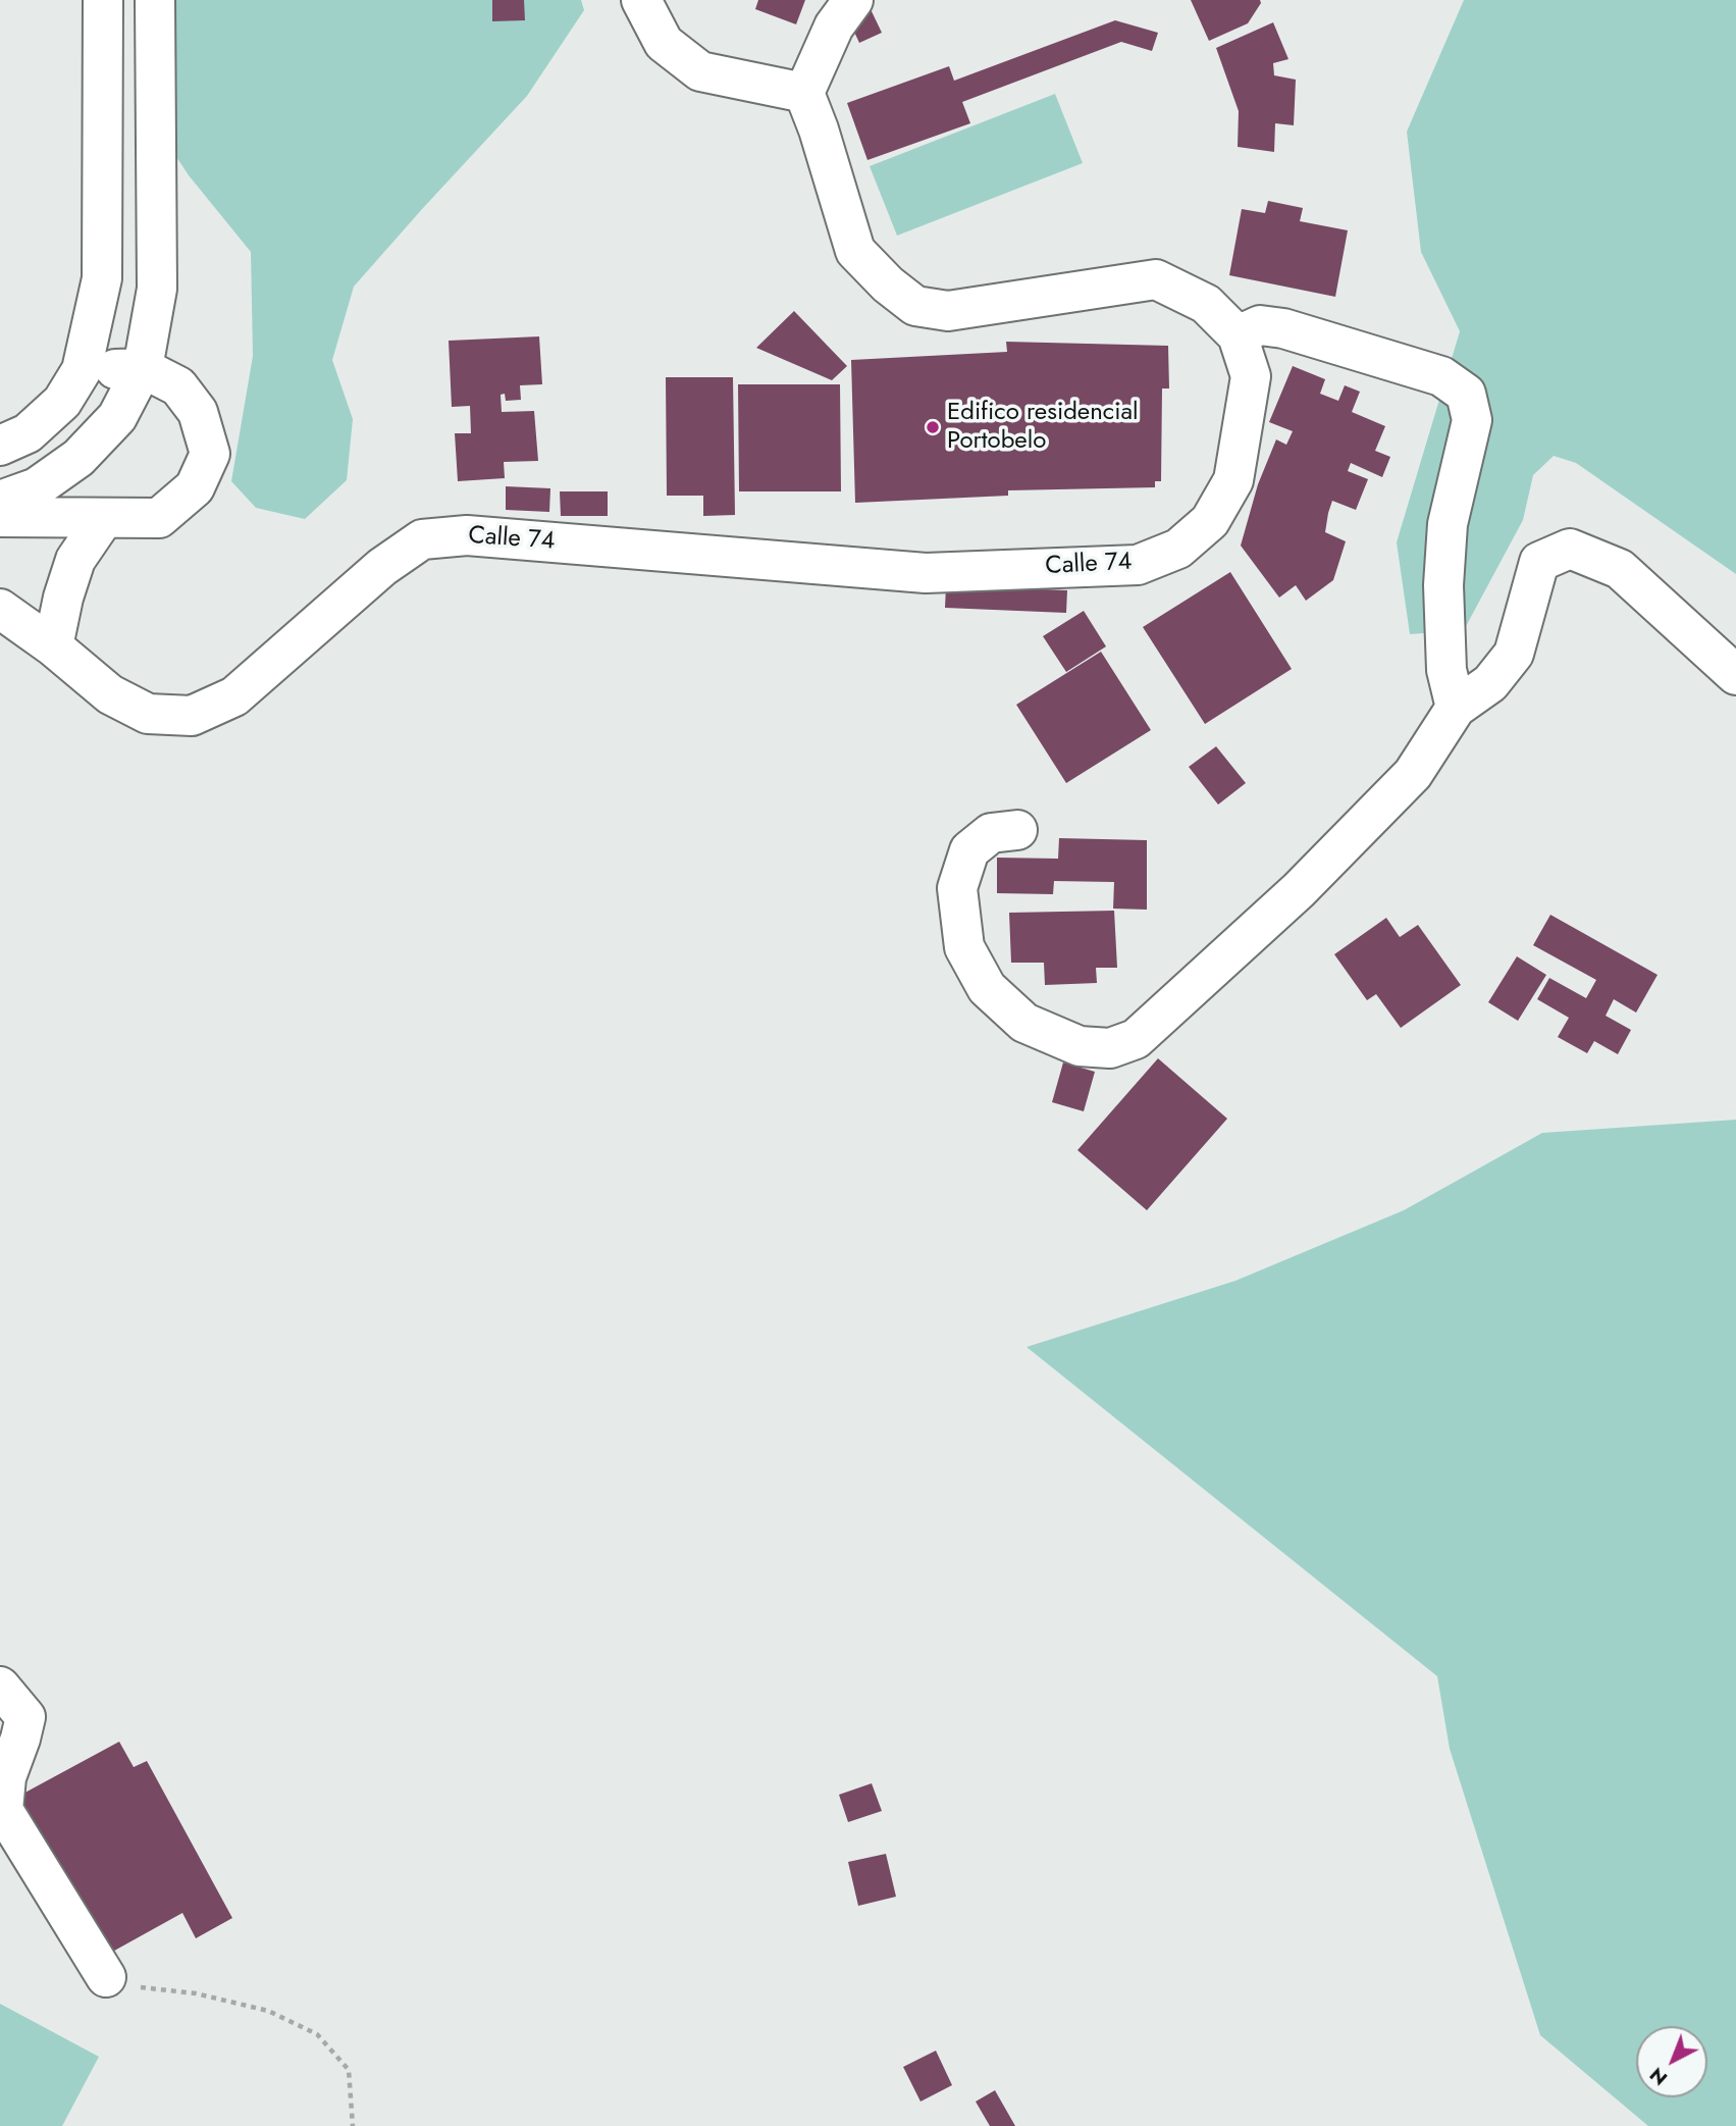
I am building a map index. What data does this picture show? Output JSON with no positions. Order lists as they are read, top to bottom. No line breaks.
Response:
{"streets":{"street":["Calle 74"]},"places":["Edifico residencial Portobelo"],"north":"bottom left"}
